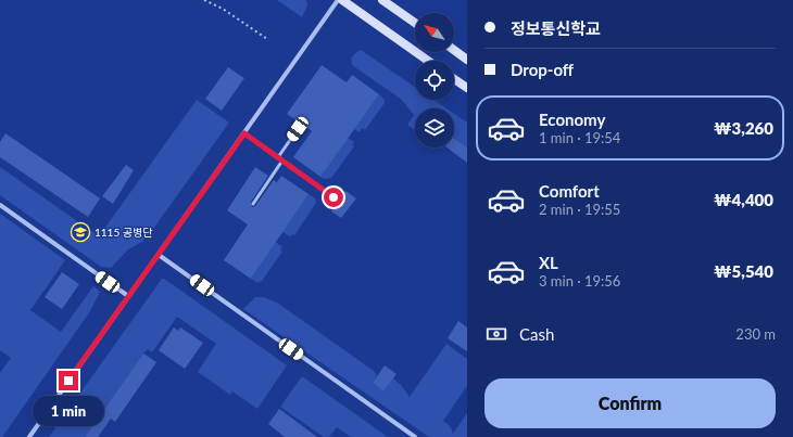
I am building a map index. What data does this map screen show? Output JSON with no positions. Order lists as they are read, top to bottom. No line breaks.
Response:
{"places":{"school or university":["1115 공병단"]},"north":"top left","page":{"banner":["정보통신학교","Drop-off"],"list":[{"name":"Economy","note":"1 min · 19:54","value":"₩3,260"},{"name":"Comfort","note":"2 min · 19:55","value":"₩4,400"},{"name":"XL","note":"3 min · 19:56","value":"₩5,540"}],"pay":["Cash","230 m"],"buttons":"Confirm","bubble":"1 min"}}
